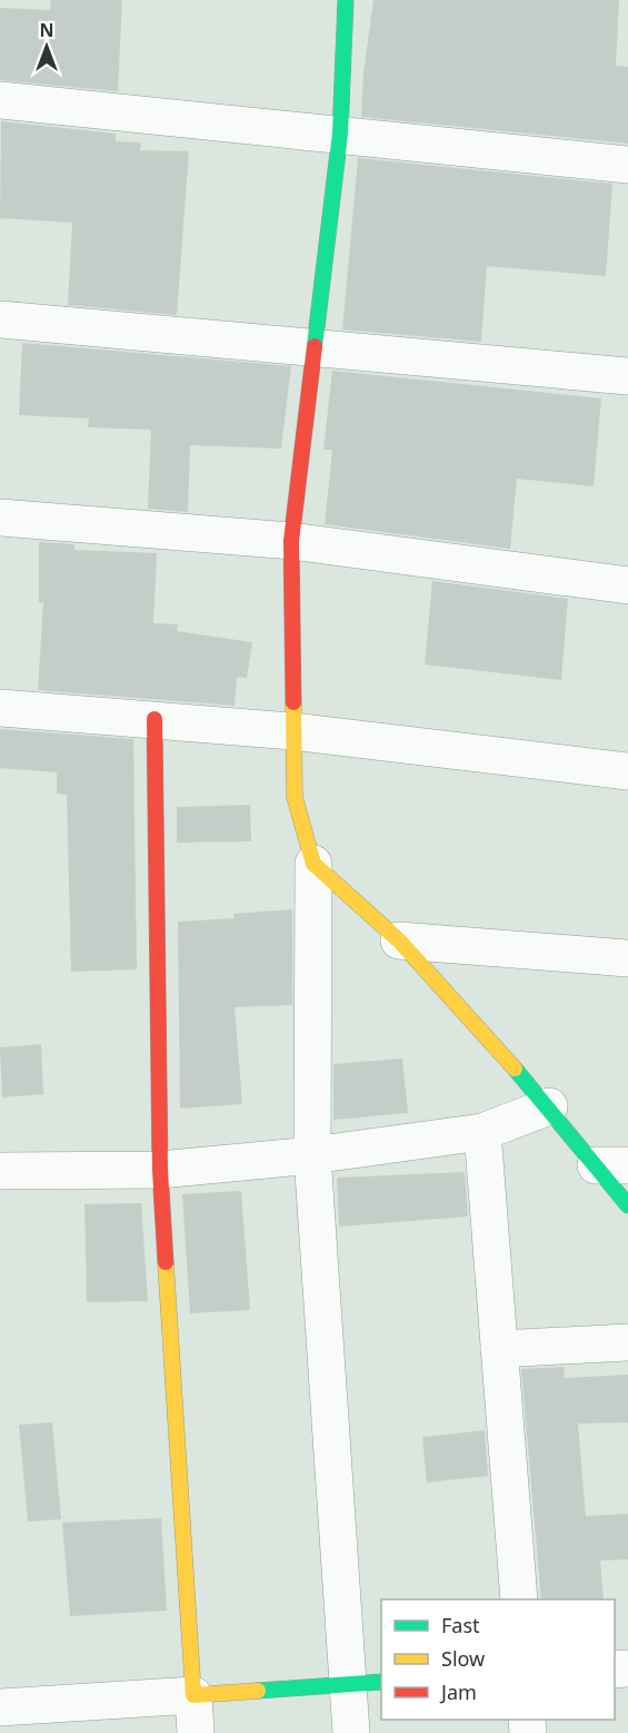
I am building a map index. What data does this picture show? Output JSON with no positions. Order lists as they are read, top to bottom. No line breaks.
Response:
{"legend":["Fast","Slow","Jam"],"north":"top"}
